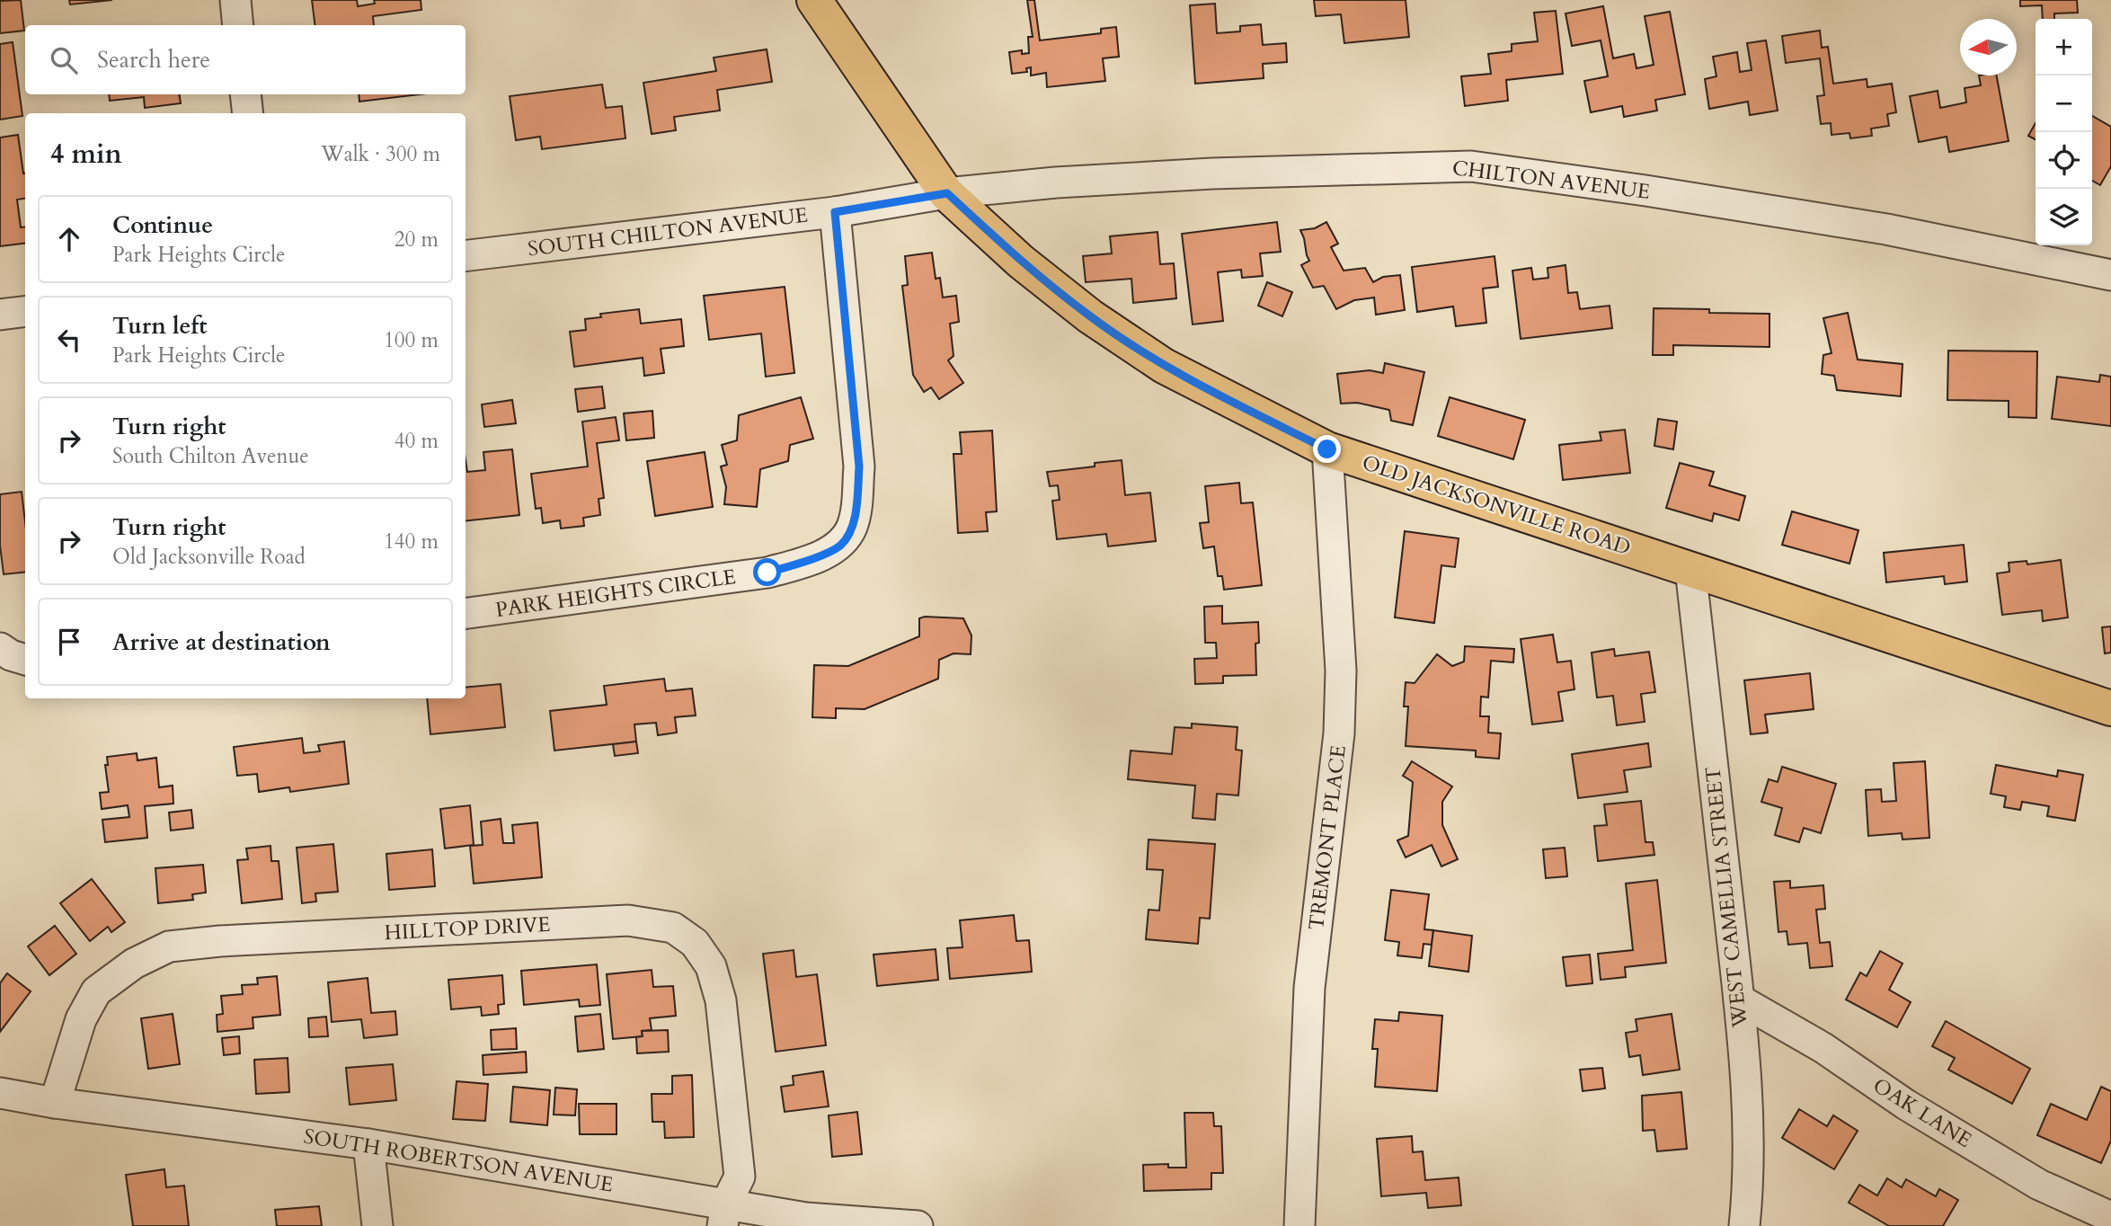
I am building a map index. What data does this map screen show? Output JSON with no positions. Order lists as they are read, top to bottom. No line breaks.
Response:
{"streets":{"main road":["OLD JACKSONVILLE ROAD"],"street":["CHILTON AVENUE","SOUTH CHILTON AVENUE","PARK HEIGHTS CIRCLE","TREMONT PLACE","WEST CAMELLIA STREET","HILLTOP DRIVE","OAK LANE","SOUTH ROBERTSON AVENUE"]},"crossings":[["CHILTON AVENUE","SOUTH CHILTON AVENUE"],["CHILTON AVENUE","OLD JACKSONVILLE ROAD"],["SOUTH CHILTON AVENUE","OLD JACKSONVILLE ROAD"],["SOUTH CHILTON AVENUE","PARK HEIGHTS CIRCLE"],["OLD JACKSONVILLE ROAD","TREMONT PLACE"],["OLD JACKSONVILLE ROAD","WEST CAMELLIA STREET"],["WEST CAMELLIA STREET","OAK LANE"],["HILLTOP DRIVE","SOUTH ROBERTSON AVENUE"]],"north":"left","page":{"map_buttons":["+","−"],"search":"Search here","heading":["4 min","Walk · 300 m"],"list":[["Continue","Park Heights Circle","20 m"],["Turn left","Park Heights Circle","100 m"],["Turn right","South Chilton Avenue","40 m"],["Turn right","Old Jacksonville Road","140 m"],"Arrive at destination"]}}
